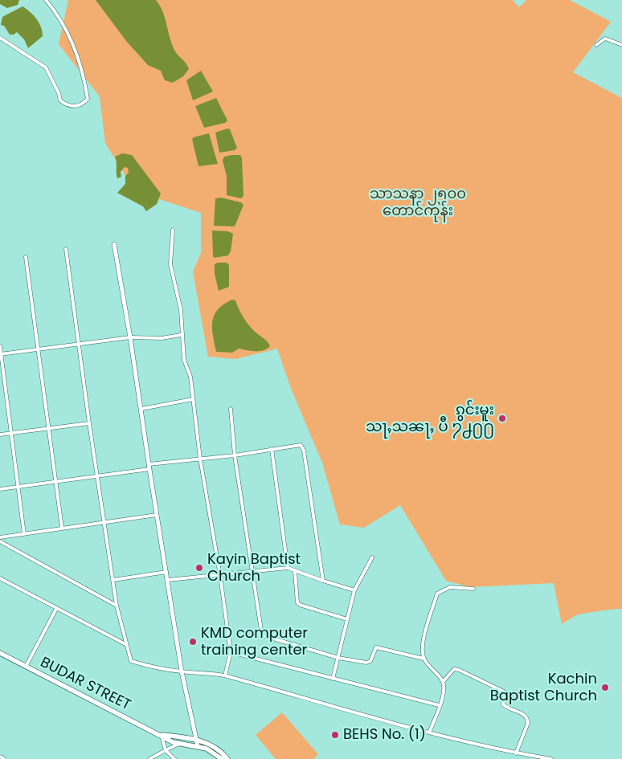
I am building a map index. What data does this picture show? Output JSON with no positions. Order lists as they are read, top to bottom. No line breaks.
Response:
{"streets":{"main road":["BUDAR STREET"]},"parks":["သာသနာ ၂၅၀၀ တောင်ကုန်း"],"places":["ၵွင်းမူး သႃႇသၼႃႇ ပီ ႒႕႐႐","Kayin Baptist Church","KMD computer training center","Kachin Baptist Church","BEHS No. (1)"]}
